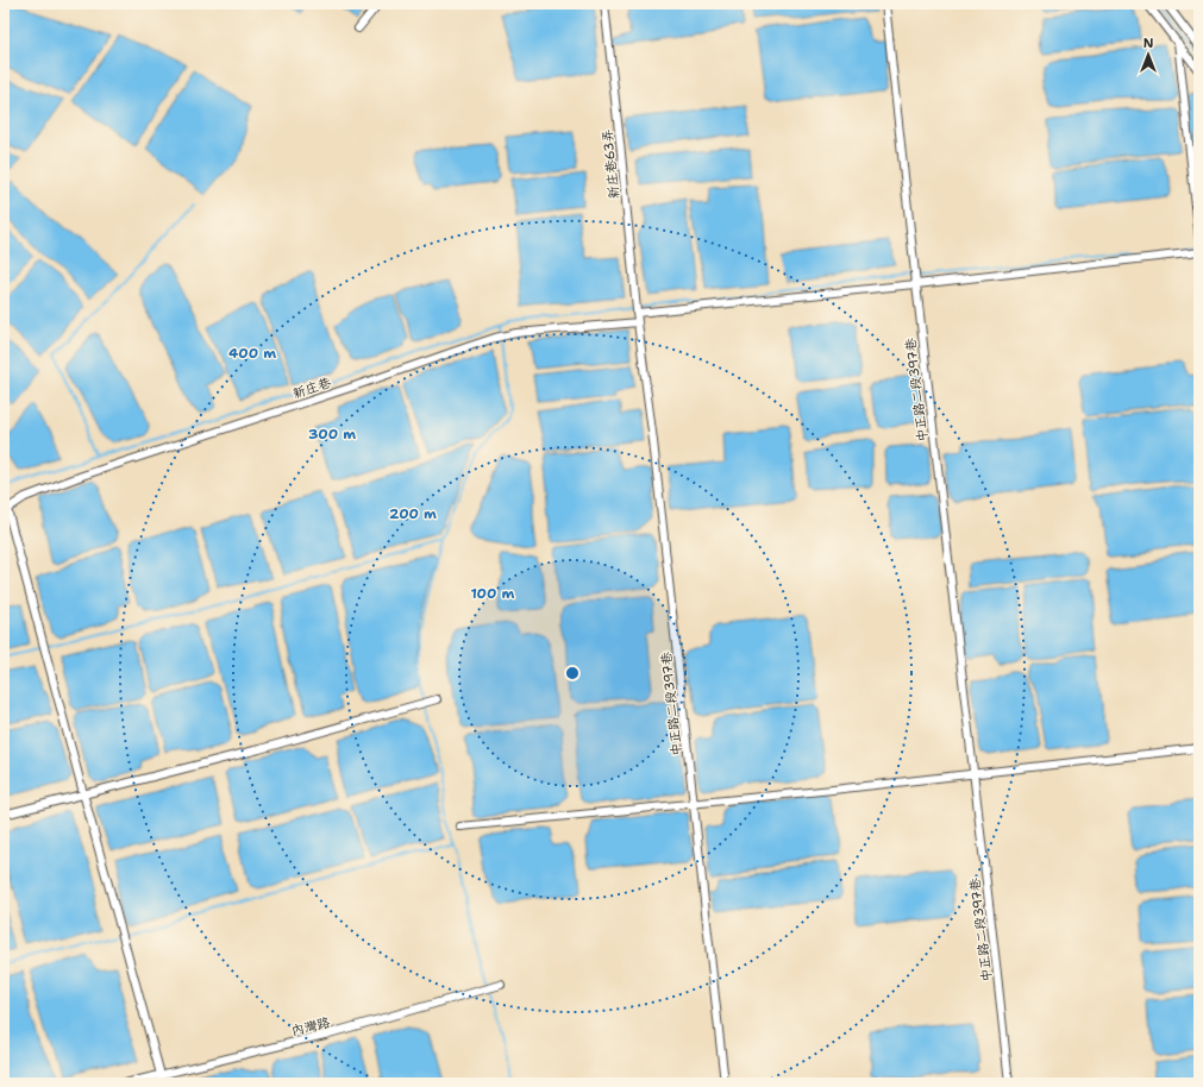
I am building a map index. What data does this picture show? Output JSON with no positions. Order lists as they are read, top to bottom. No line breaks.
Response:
{"streets":{"street":["新庄巷63弄","新庄巷","中正路二段397巷","內灣路"]},"crossings":[["新庄巷63弄","新庄巷"],["新庄巷63弄","中正路二段397巷"],["新庄巷","中正路二段397巷"]],"north":"top","rings":["400 m","300 m","200 m","100 m"]}
